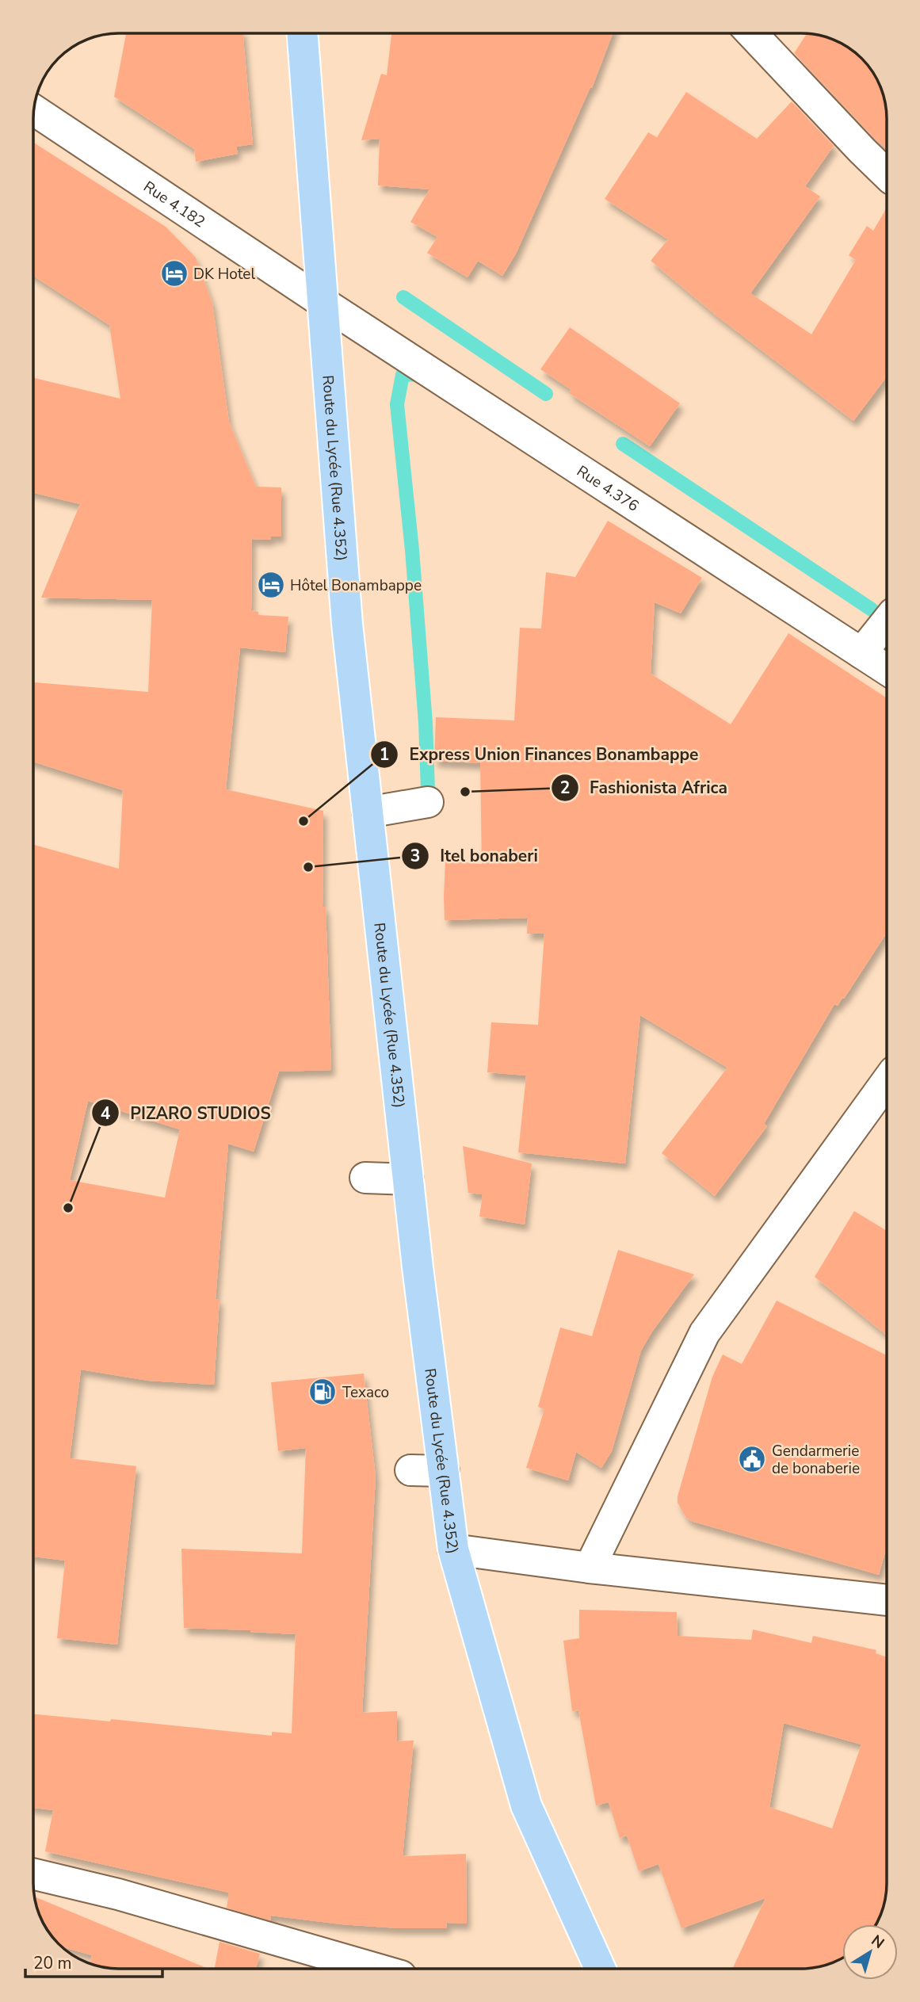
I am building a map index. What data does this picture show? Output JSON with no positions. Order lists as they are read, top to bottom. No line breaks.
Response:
{"streets":{"main road":["Route du Lycée (Rue 4.352)"],"street":["Rue 4.182","Rue 4.376"]},"crossings":[["Rue 4.182","Route du Lycée (Rue 4.352)"],["Rue 4.182","Rue 4.376"],["Route du Lycée (Rue 4.352)","Rue 4.376"]],"places":{"hotel":["DK Hotel","Hôtel Bonambappe"],"other":["Fashionista Africa","Express Union Finances Bonambappe","Itel bonaberi","PIZARO STUDIOS"],"fuel station":["Texaco"],"public building":["Gendarmerie de bonaberie"]},"scale_bar":"20 m","north":"top right"}
